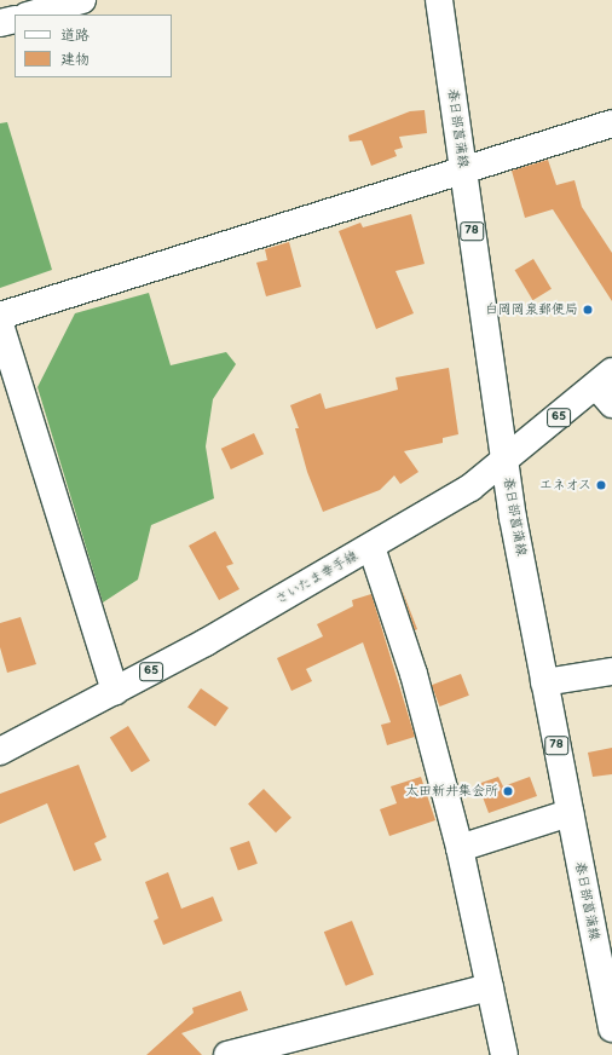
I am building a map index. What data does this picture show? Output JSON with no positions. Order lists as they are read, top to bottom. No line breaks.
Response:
{"streets":{"main road":["春日部菖蒲線","78","65","さいたま幸手線"]},"crossings":[["春日部菖蒲線","さいたま幸手線"]],"places":["白岡岡泉郵便局","エネオス","太田新井集会所"],"legend":["道路","建物"]}
